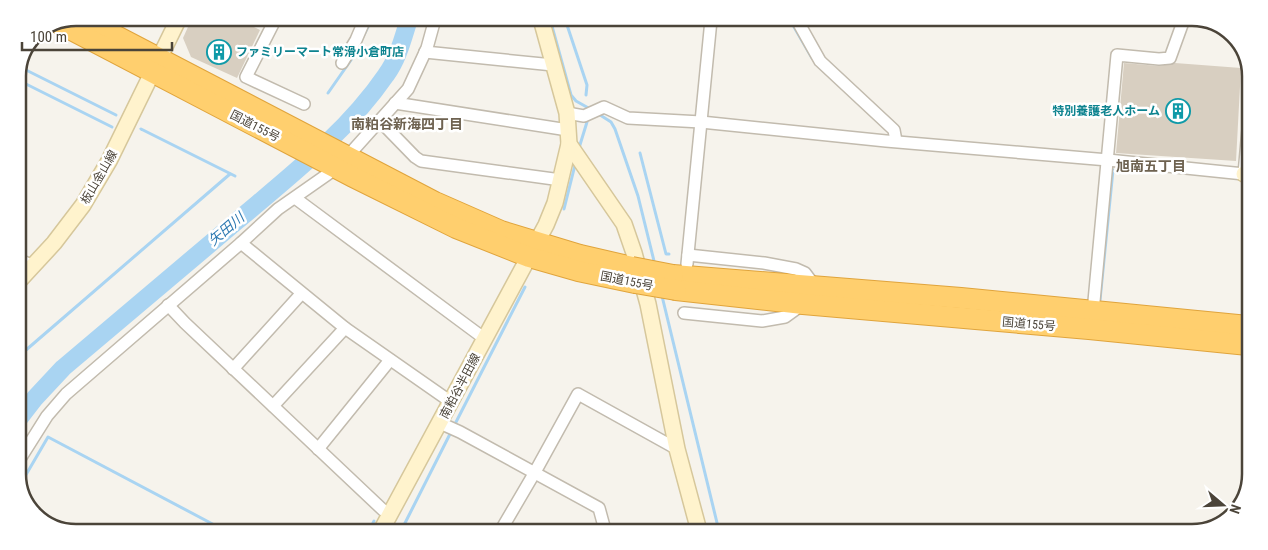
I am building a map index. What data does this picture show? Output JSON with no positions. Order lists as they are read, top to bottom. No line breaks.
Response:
{"streets":{"highway":["国道155号"],"street":["板山金山線","南粕谷半田線"]},"crossings":[["国道155号","板山金山線"],["国道155号","南粕谷半田線"]],"districts":["南粕谷新海四丁目","旭南五丁目"],"water":["矢田川"],"places":{"building":["ファミリーマート常滑小倉町店","特別養護老人ホーム"]},"scale_bar":"100 m","north":"right"}
